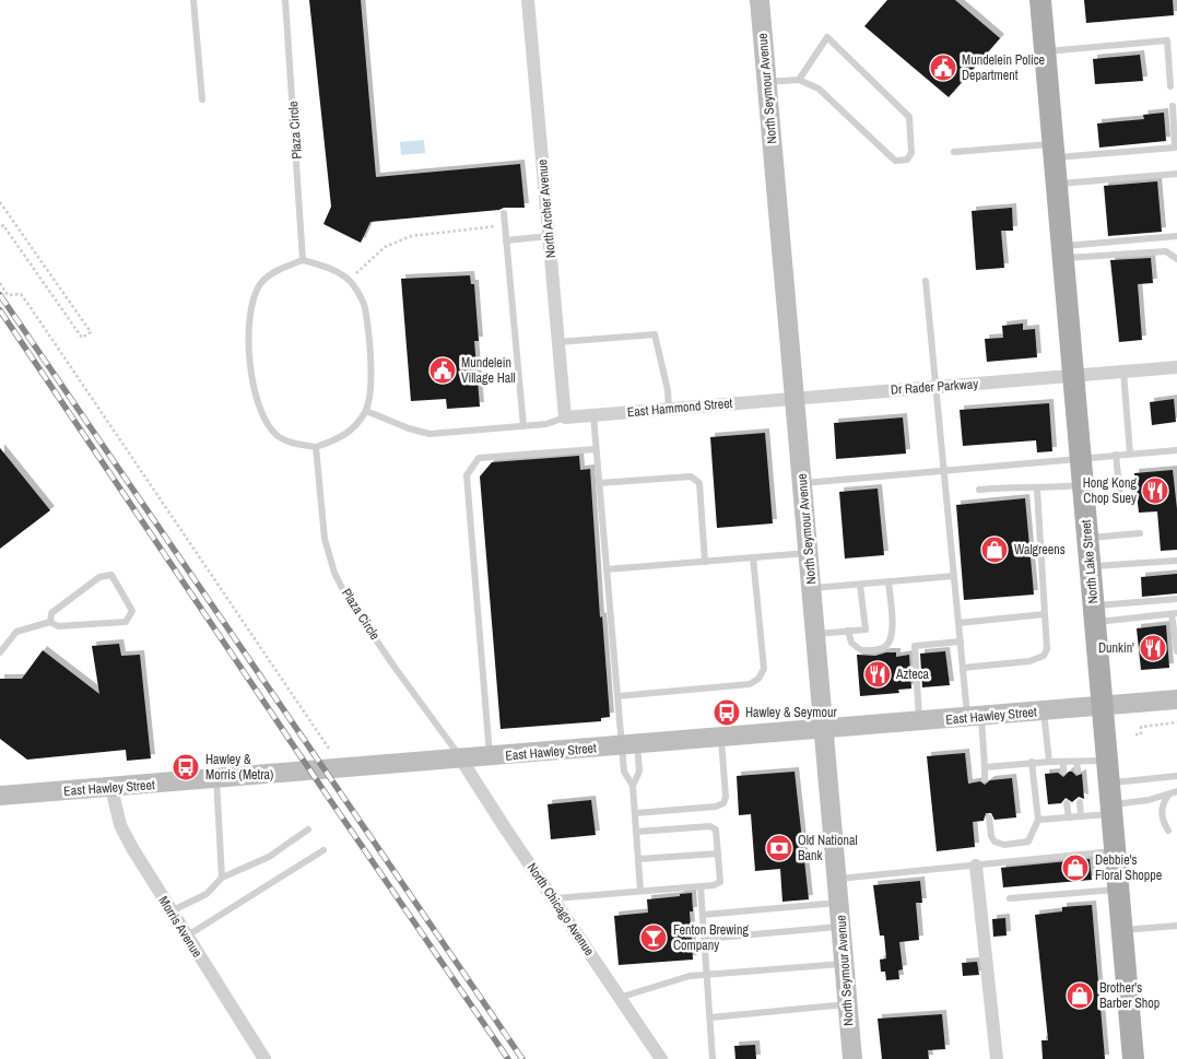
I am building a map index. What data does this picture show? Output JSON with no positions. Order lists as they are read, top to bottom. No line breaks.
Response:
{"streets":{"main road":["North Lake Street"],"street":["North Seymour Avenue","North Archer Avenue","Dr Rader Parkway","East Hammond Street","East Hawley Street","North Chicago Avenue","Morris Avenue"],"lane":["Plaza Circle"]},"crossings":[["North Seymour Avenue","Dr Rader Parkway"],["North Seymour Avenue","East Hammond Street"],["North Seymour Avenue","East Hawley Street"],["Plaza Circle","East Hawley Street"],["Plaza Circle","North Chicago Avenue"],["North Archer Avenue","East Hammond Street"],["Dr Rader Parkway","East Hammond Street"],["Dr Rader Parkway","North Lake Street"],["North Lake Street","East Hawley Street"],["East Hawley Street","North Chicago Avenue"],["East Hawley Street","Morris Avenue"]],"places":{"public building":["Mundelein Police Department","Mundelein Village Hall"],"restaurant":["Hong Kong Chop Suey","Dunkin'","Azteca"],"shop":["Walgreens","Debbie's Floral Shoppe","Brother's Barber Shop"],"bus stop":["Hawley & Seymour","Hawley & Morris (Metra)"],"bank":["Old National Bank"],"bar":["Fenton Brewing Company"]}}
